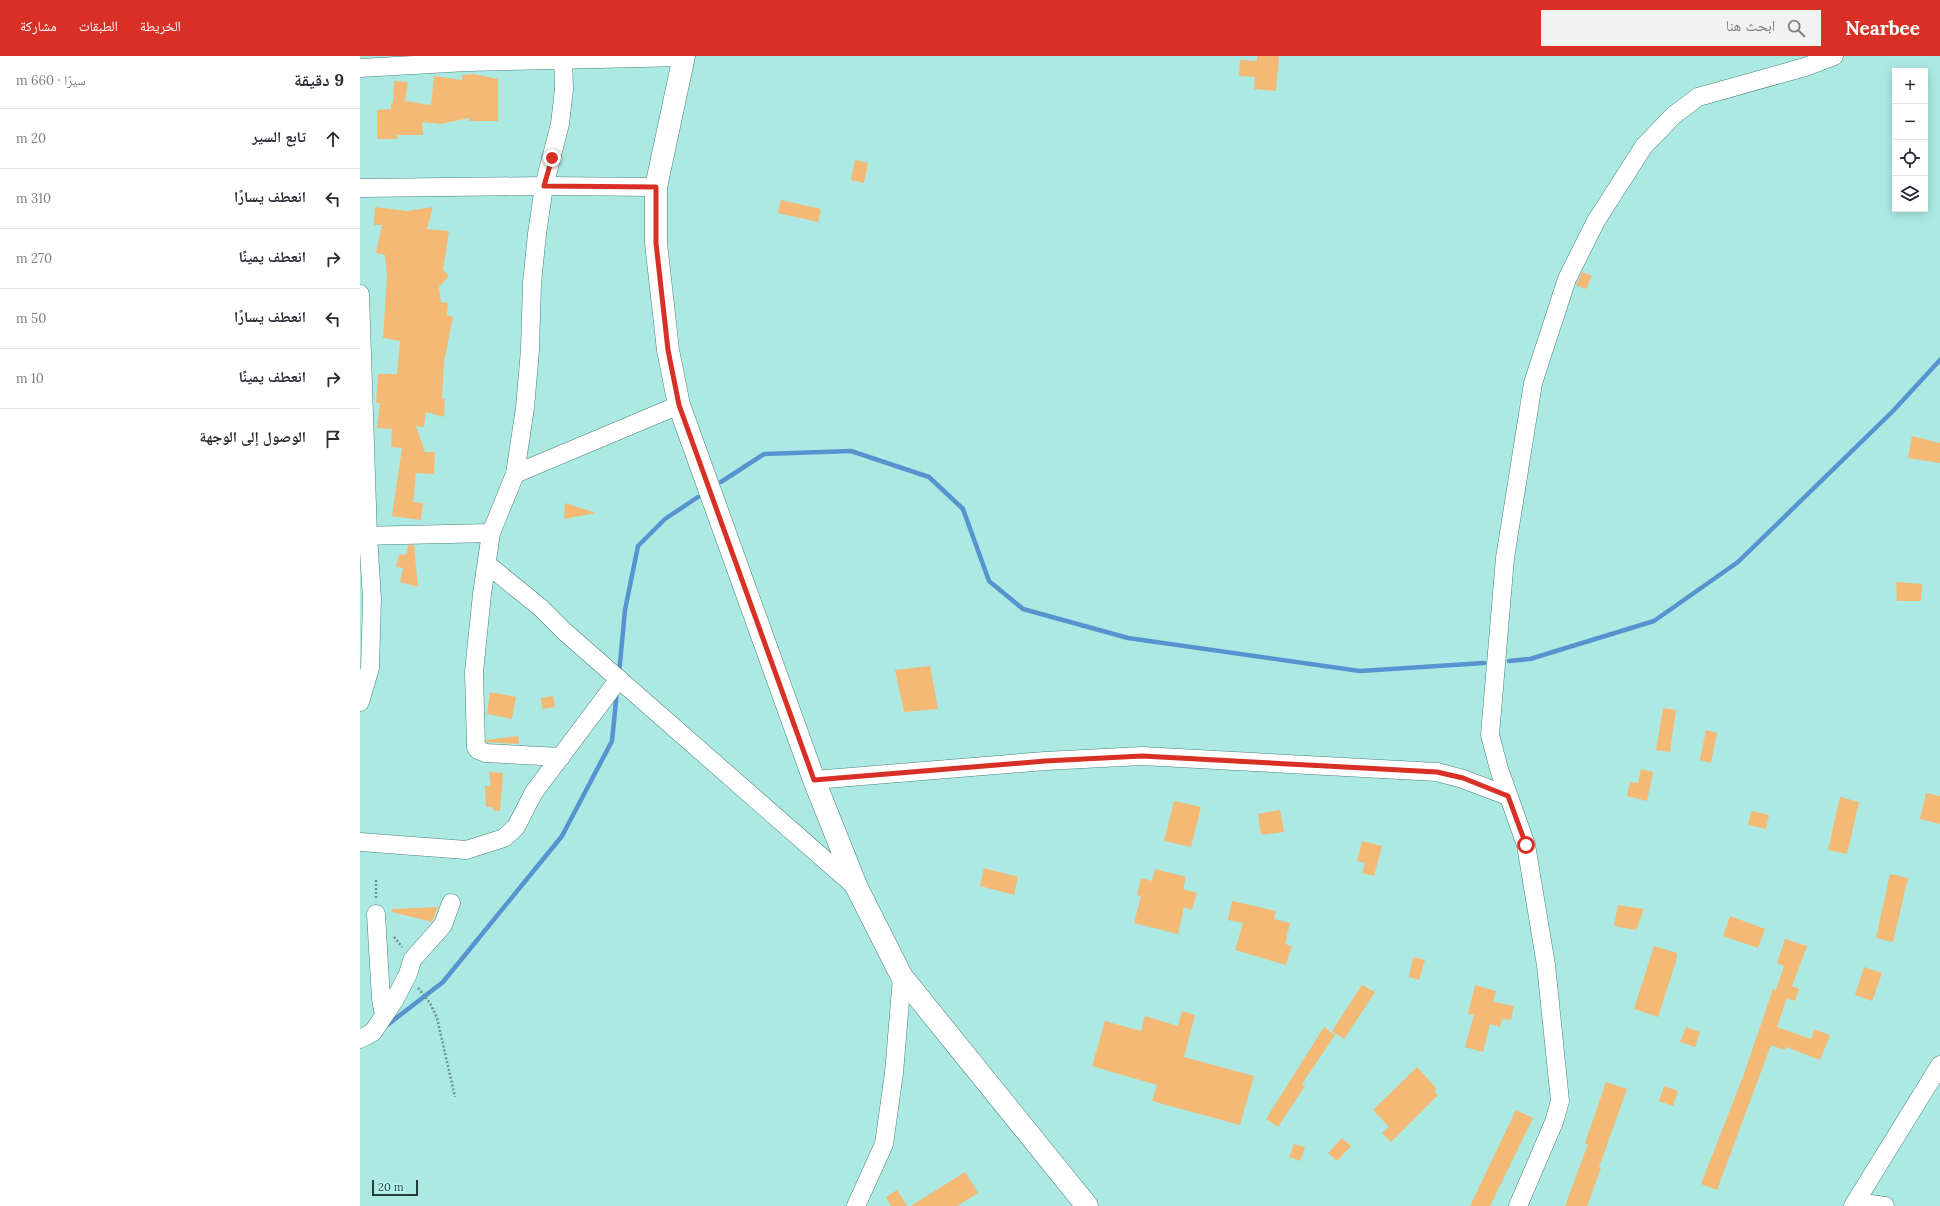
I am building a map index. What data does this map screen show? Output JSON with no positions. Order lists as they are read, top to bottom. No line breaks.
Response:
{"scale_bar":"20 m","page":{"header":"Nearbee","search":"ابحث هنا","nav":["الخريطة","الطبقات","مشاركة"],"heading":["9 دقيقة","سيرًا · 660 m"],"map_buttons":["+","−"],"list":[["تابع السير","20 m"],["انعطف يسارًا","310 m"],["انعطف يمينًا","270 m"],["انعطف يسارًا","50 m"],["انعطف يمينًا","10 m"],"الوصول إلى الوجهة"],"scale":"20 m"}}
